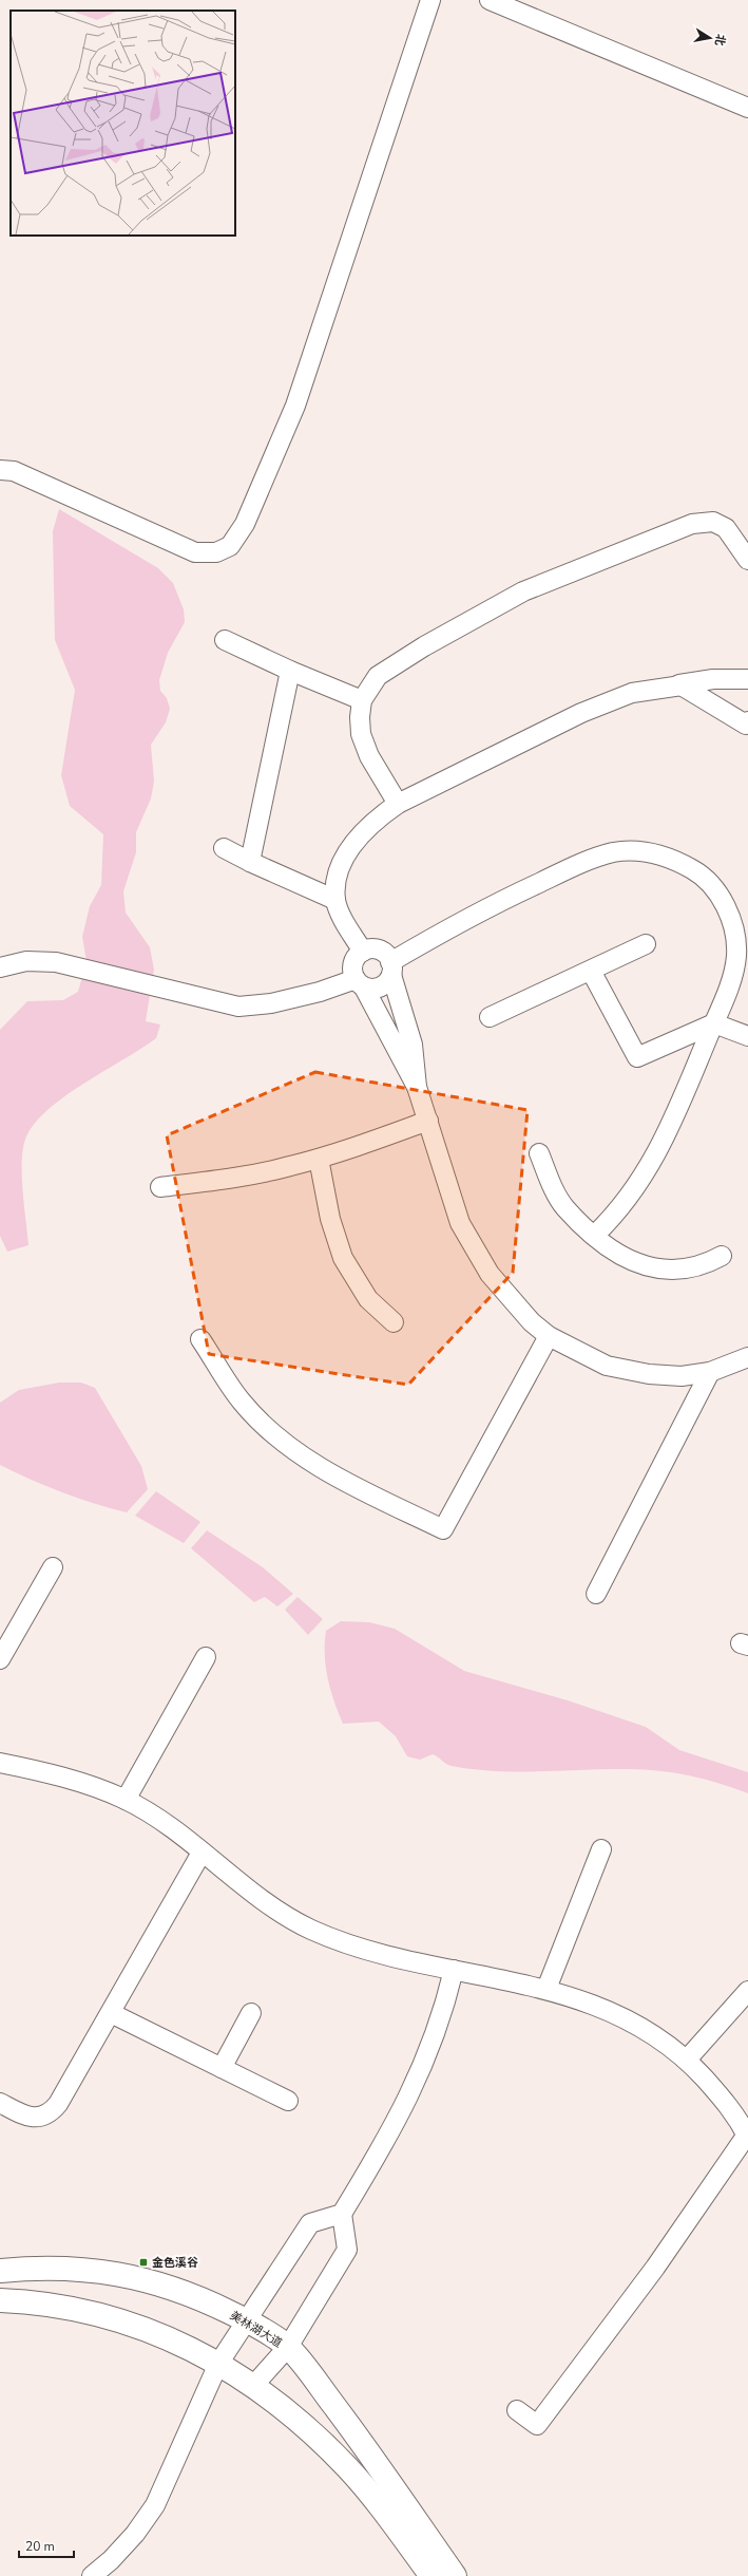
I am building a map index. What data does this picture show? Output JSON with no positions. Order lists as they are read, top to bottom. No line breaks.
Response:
{"streets":{"main road":["美林湖大道"]},"places":{"transit":["金色溪谷"]},"scale_bar":"20 m","north":"right"}
